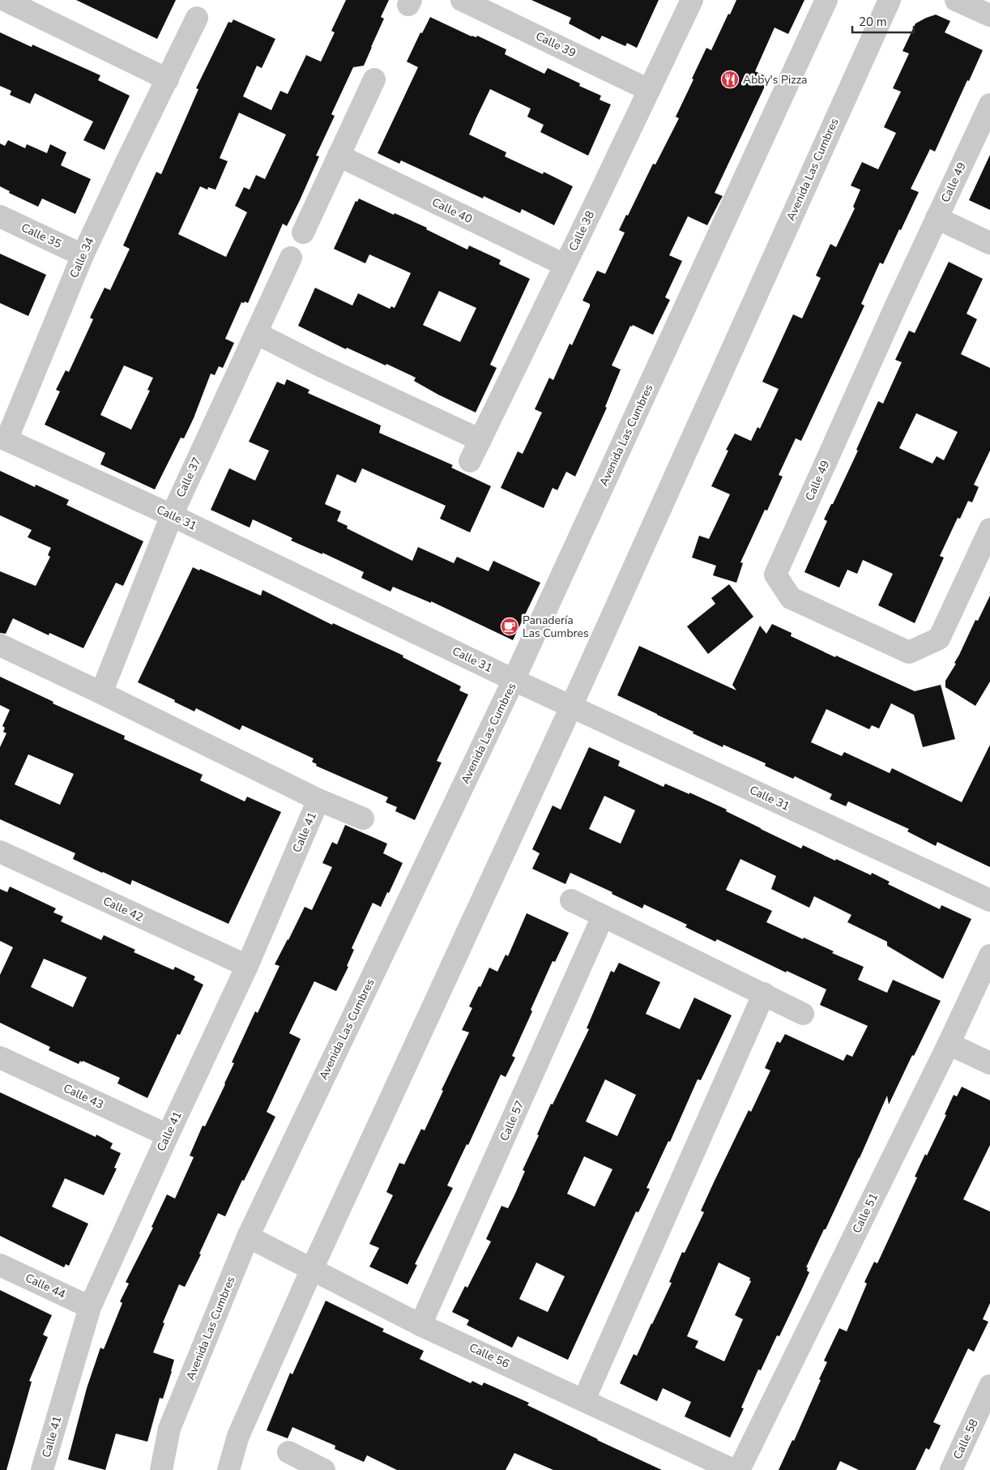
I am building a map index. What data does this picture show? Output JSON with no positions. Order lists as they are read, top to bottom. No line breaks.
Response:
{"streets":{"street":["Calle 39","Avenida Las Cumbres","Calle 49","Calle 40","Calle 38","Calle 35","Calle 34","Calle 37","Calle 31","Calle 41","Calle 42","Calle 43","Calle 57","Calle 51","Calle 44","Calle 56","Calle 58"]},"crossings":[["Calle 39","Calle 38"],["Avenida Las Cumbres","Calle 31"],["Avenida Las Cumbres","Calle 56"],["Calle 40","Calle 38"],["Calle 35","Calle 34"],["Calle 34","Calle 31"],["Calle 37","Calle 31"],["Calle 37","Calle 41"],["Calle 41","Calle 42"],["Calle 41","Calle 43"],["Calle 41","Calle 44"],["Calle 57","Calle 56"]],"places":{"restaurant":["Abby's Pizza"],"cafe":["Panadería Las Cumbres"]},"scale_bar":"20 m"}
